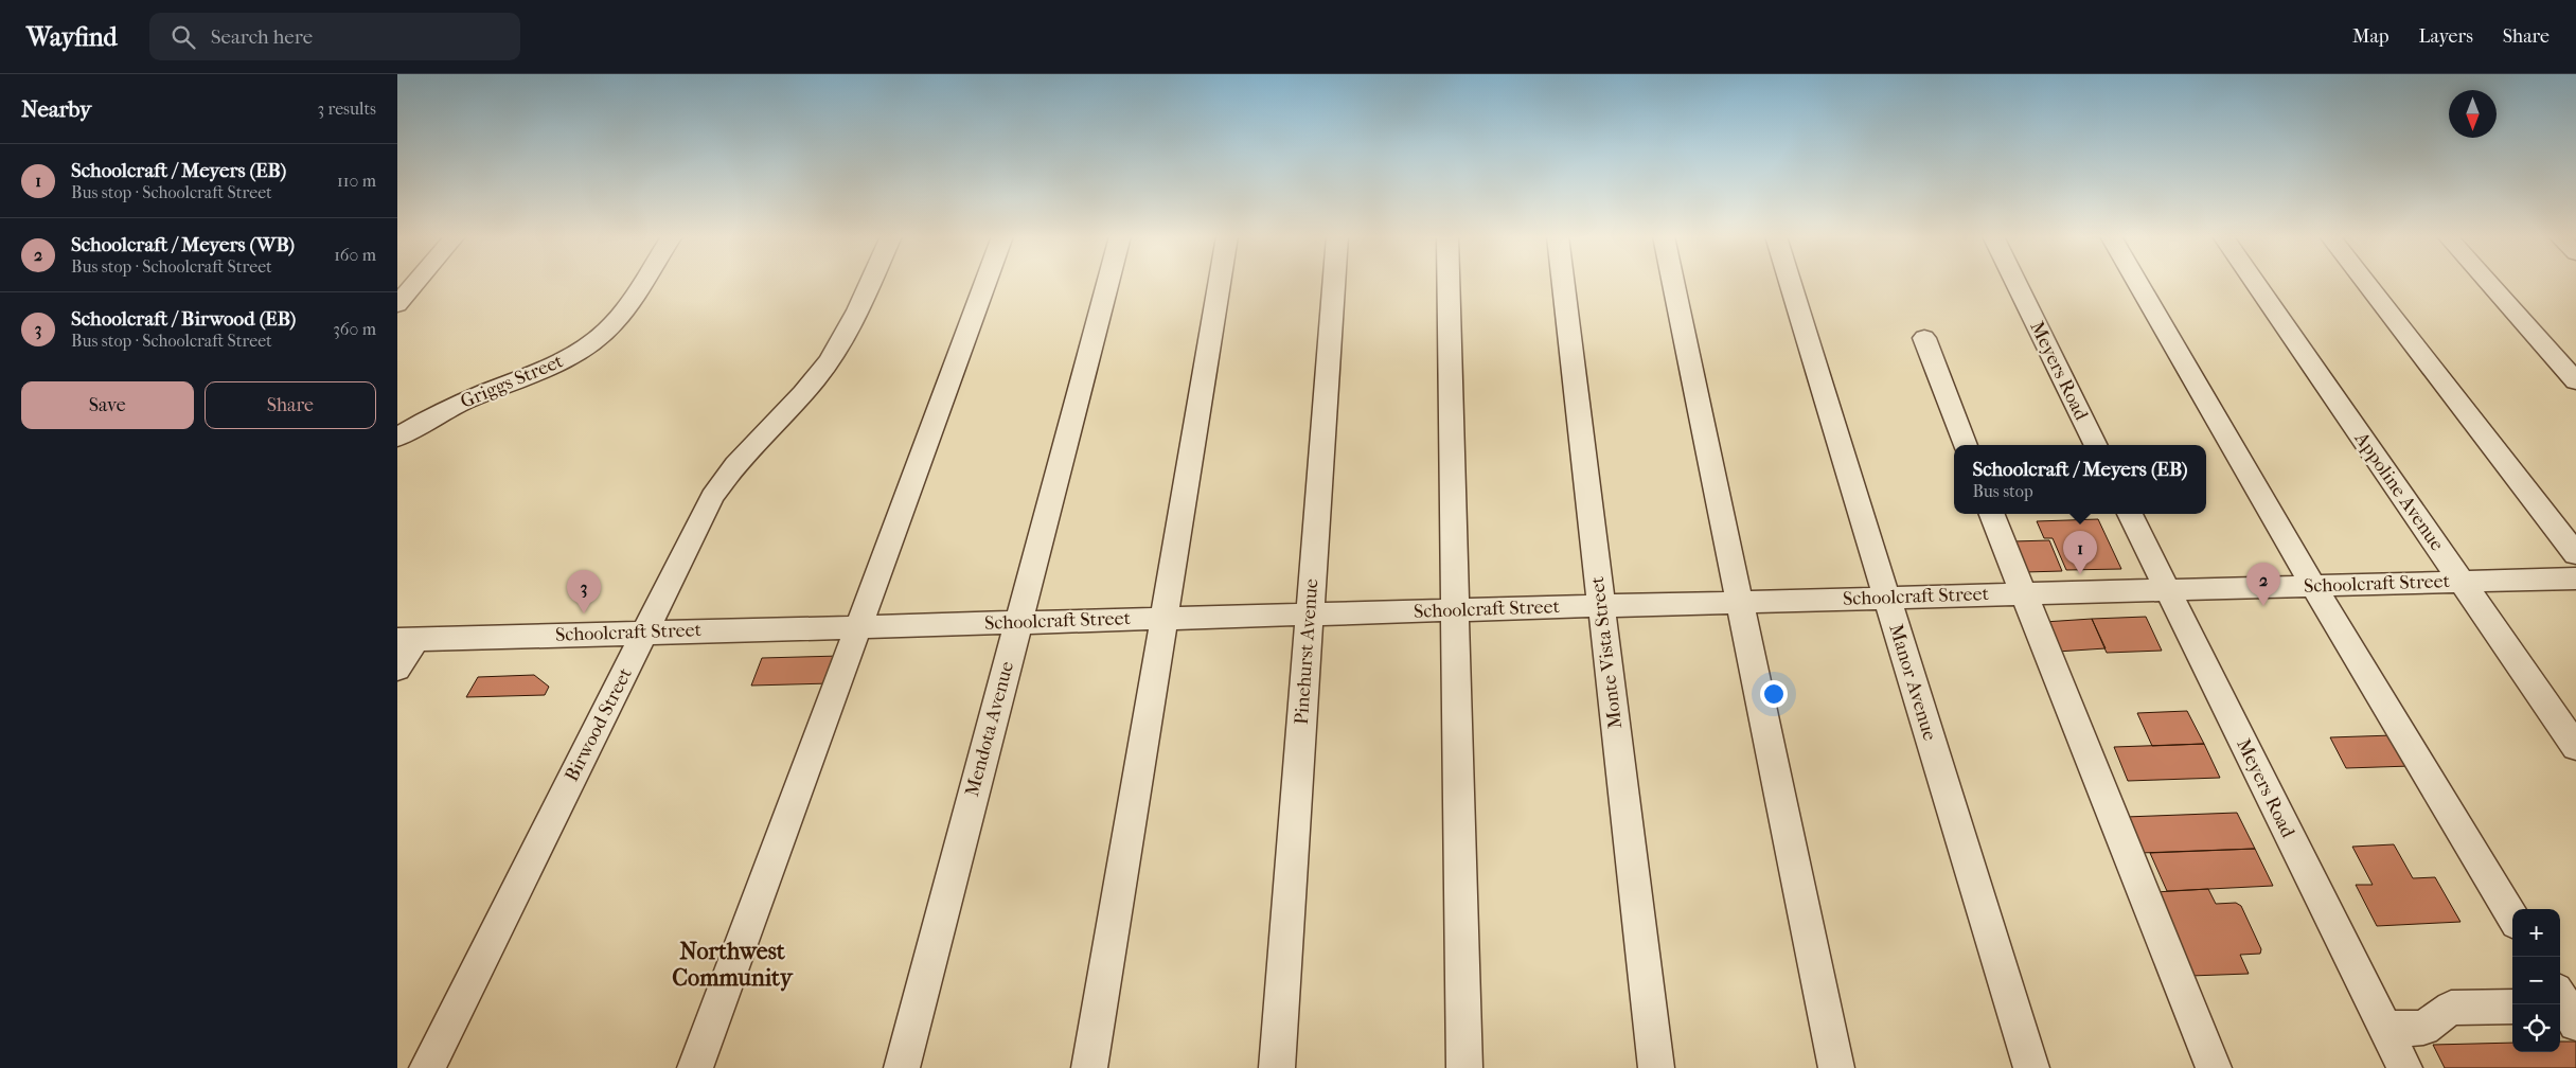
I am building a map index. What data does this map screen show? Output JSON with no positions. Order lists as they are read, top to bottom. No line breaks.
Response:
{"streets":{"street":["Meyers Road","Griggs Street","Appoline Avenue","Schoolcraft Street","Pinehurst Avenue","Monte Vista Street","Manor Avenue","Birwood Street","Mendota Avenue"]},"crossings":[["Meyers Road","Schoolcraft Street"],["Appoline Avenue","Schoolcraft Street"],["Schoolcraft Street","Pinehurst Avenue"],["Schoolcraft Street","Monte Vista Street"],["Schoolcraft Street","Manor Avenue"],["Schoolcraft Street","Birwood Street"],["Schoolcraft Street","Mendota Avenue"]],"districts":["Northwest Community"],"north":"bottom","page":{"header":"Wayfind","search":"Search here","nav":["Map","Layers","Share"],"heading":["Nearby","3 results"],"list":[{"mark":"1","name":"Schoolcraft / Meyers (EB)","note":"Bus stop · Schoolcraft Street","value":"110 m"},{"mark":"2","name":"Schoolcraft / Meyers (WB)","note":"Bus stop · Schoolcraft Street","value":"160 m"},{"mark":"3","name":"Schoolcraft / Birwood (EB)","note":"Bus stop · Schoolcraft Street","value":"360 m"}],"buttons":["Save","Share"],"popup":["Schoolcraft / Meyers (EB)","Bus stop"],"pins":["1","2","3"],"map_buttons":["+","−"]}}
